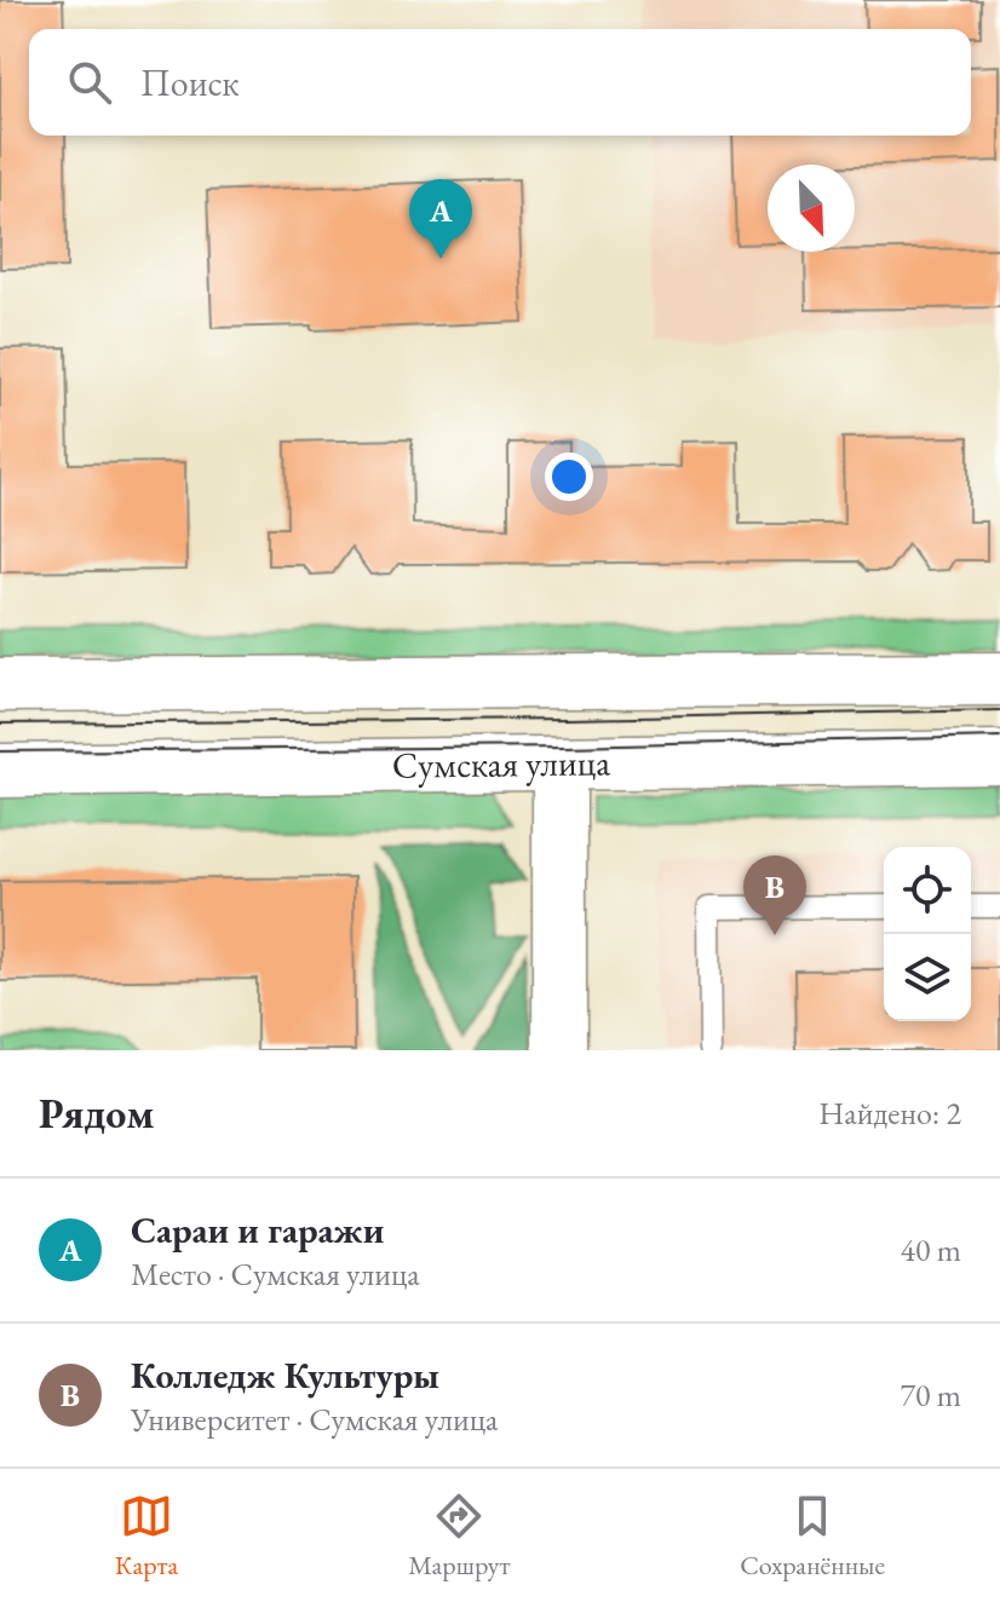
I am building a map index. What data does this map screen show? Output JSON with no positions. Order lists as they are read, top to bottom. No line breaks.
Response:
{"streets":{"main road":["Сумская улица"]},"north":"bottom right","page":{"search":"Поиск","pins":["A","B"],"heading":["Рядом","Найдено: 2"],"list":[{"mark":"A","name":"Сараи и гаражи","note":"Место · Сумская улица","value":"40 m"},{"mark":"B","name":"Колледж Культуры","note":"Университет · Сумская улица","value":"70 m"}],"nav":["Карта","Маршрут","Сохранённые"]}}
